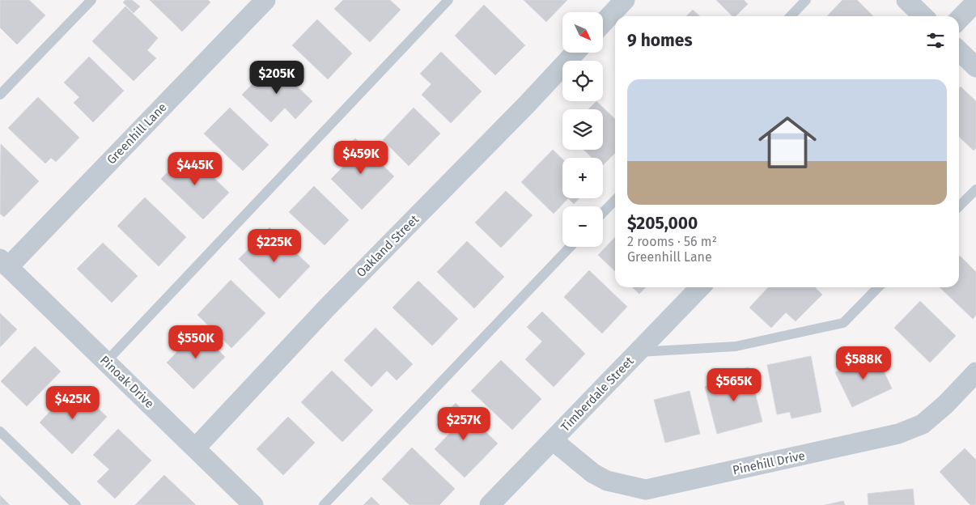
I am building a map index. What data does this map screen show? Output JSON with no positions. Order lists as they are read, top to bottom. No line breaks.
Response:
{"streets":{"street":["Greenhill Lane","Oakland Street","Pinoak Drive","Timberdale Street","Pinehill Drive"]},"crossings":[["Greenhill Lane","Pinoak Drive"],["Oakland Street","Pinoak Drive"],["Timberdale Street","Pinehill Drive"]],"north":"bottom right","page":{"map_buttons":["+","−"],"heading":"9 homes","price":["$205K","$459K","$445K","$225K","$550K","$588K","$565K","$425K","$257K"],"list":[{"name":"$205,000","note":"2 rooms · 56 m² · Greenhill Lane"}]}}
